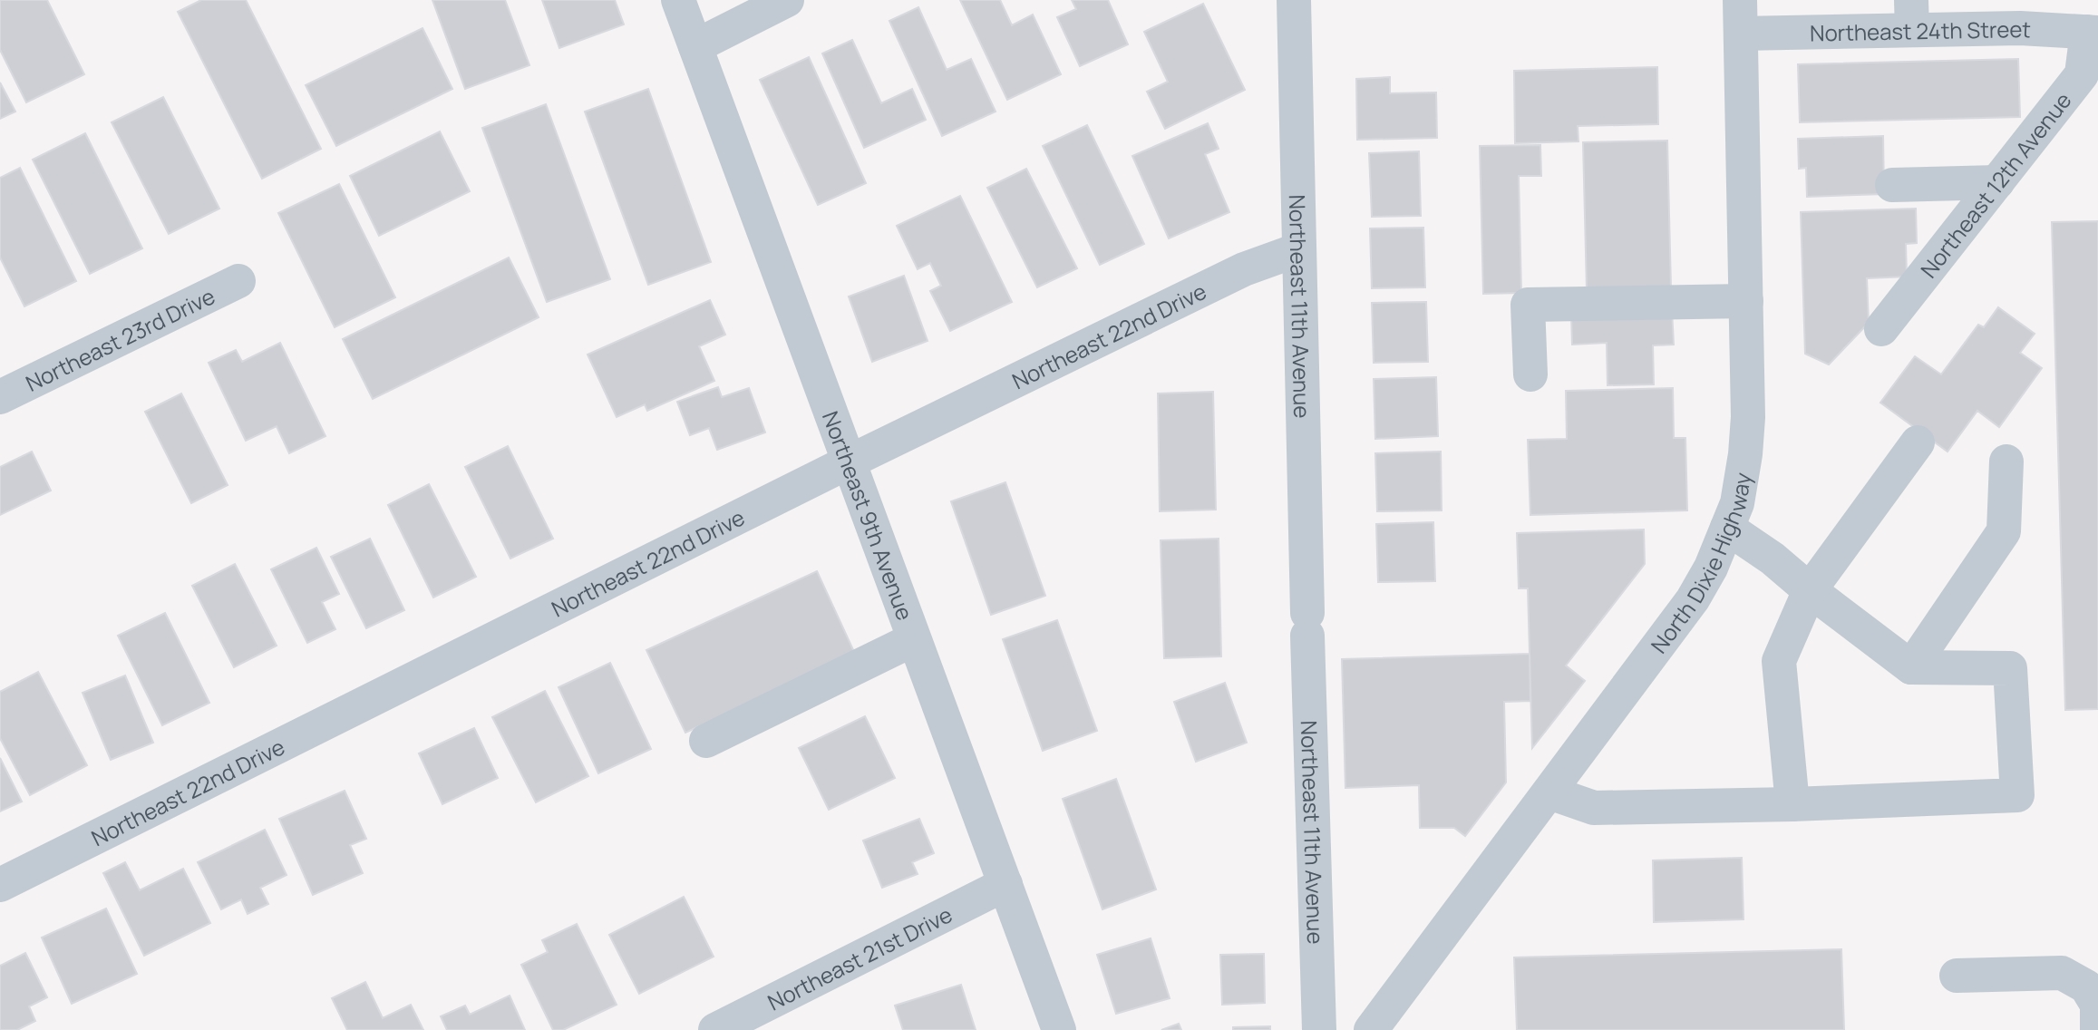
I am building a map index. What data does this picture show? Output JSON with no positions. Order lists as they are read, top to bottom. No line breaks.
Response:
{"streets":{"street":["Northeast 24th Street","Northeast 12th Avenue","Northeast 11th Avenue","Northeast 22nd Drive","Northeast 23rd Drive","Northeast 9th Avenue","North Dixie Highway","Northeast 21st Drive"]},"crossings":[["Northeast 24th Street","Northeast 12th Avenue"],["Northeast 24th Street","North Dixie Highway"],["Northeast 11th Avenue","Northeast 22nd Drive"],["Northeast 22nd Drive","Northeast 9th Avenue"],["Northeast 9th Avenue","Northeast 21st Drive"]]}
